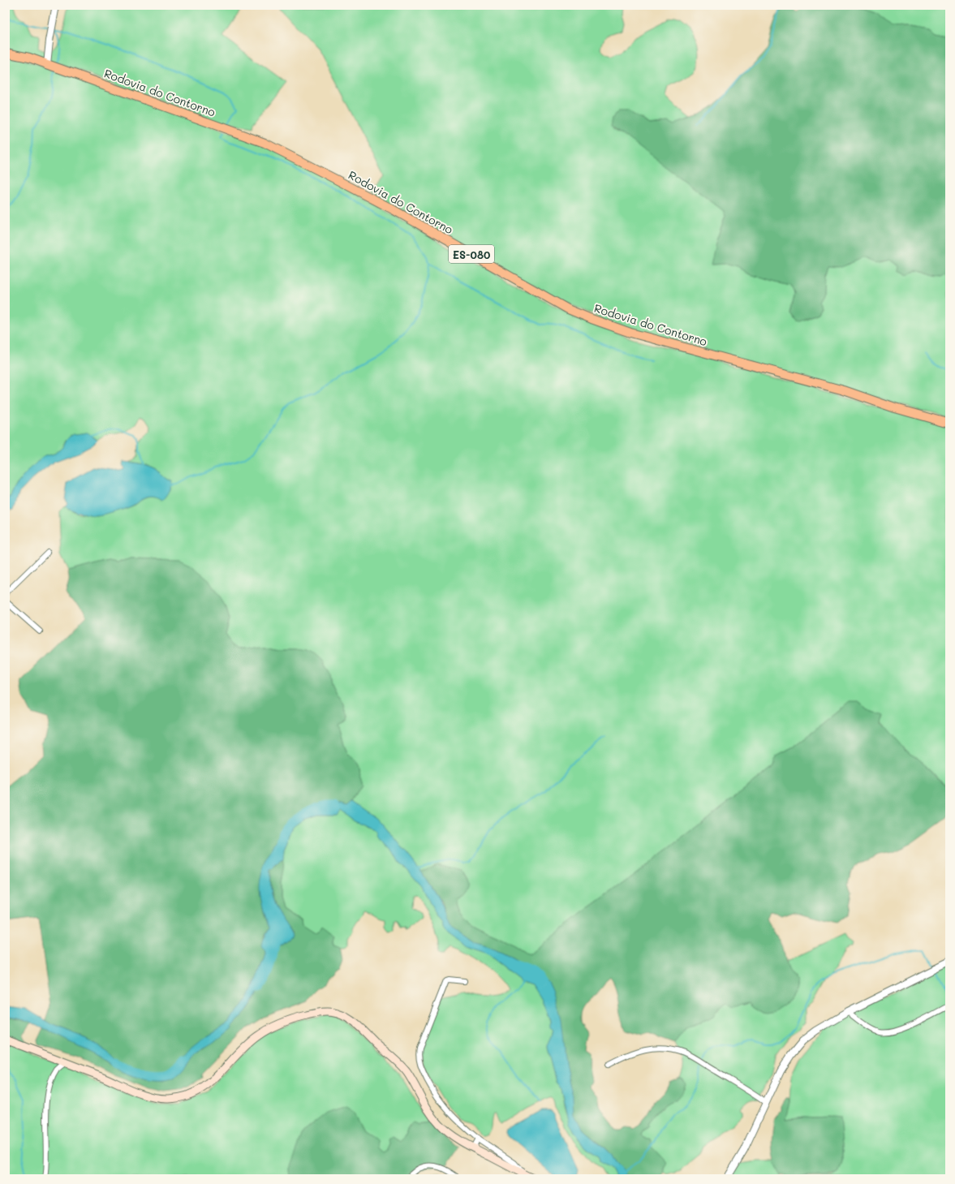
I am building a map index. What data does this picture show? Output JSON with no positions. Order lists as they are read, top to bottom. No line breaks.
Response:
{"streets":{"main road":["Rodovia do Contorno","ES-080"]}}
